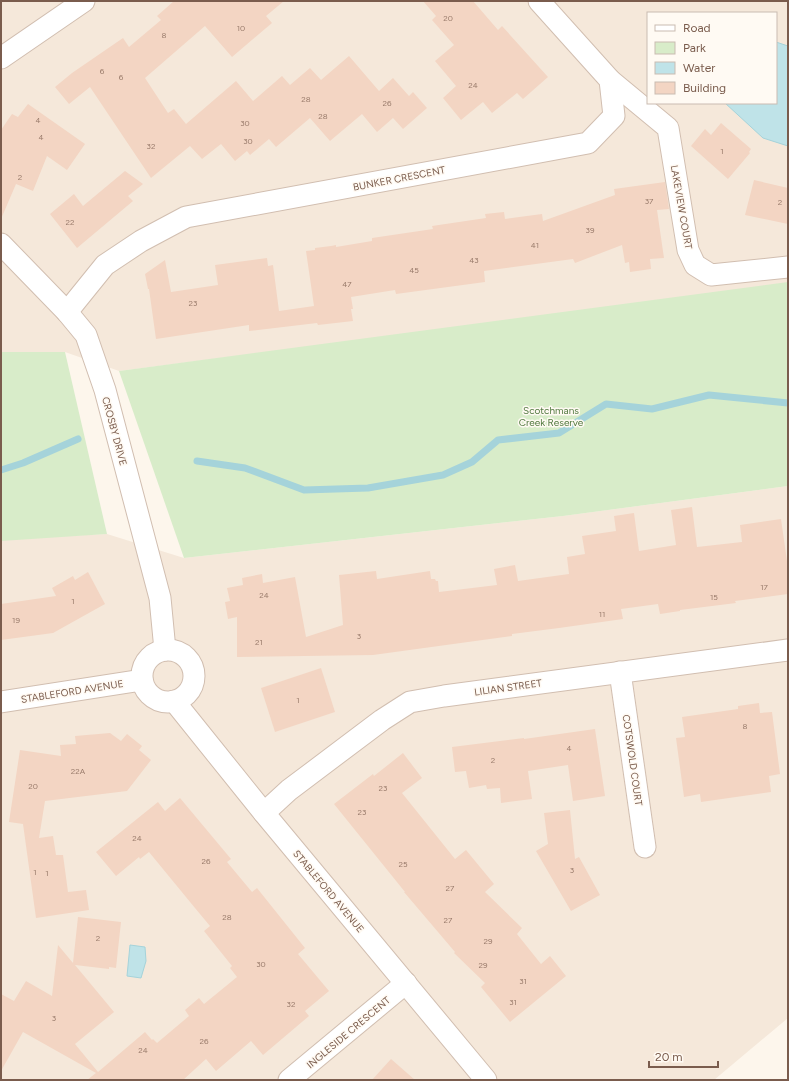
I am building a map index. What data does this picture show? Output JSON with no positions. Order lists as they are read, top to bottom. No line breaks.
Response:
{"streets":{"street":["BUNKER CRESCENT","LAKEVIEW COURT","CROSBY DRIVE","LILIAN STREET","STABLEFORD AVENUE","COTSWOLD COURT","INGLESIDE CRESCENT"]},"crossings":[["BUNKER CRESCENT","LAKEVIEW COURT"],["BUNKER CRESCENT","CROSBY DRIVE"],["CROSBY DRIVE","STABLEFORD AVENUE"],["LILIAN STREET","STABLEFORD AVENUE"],["LILIAN STREET","COTSWOLD COURT"],["STABLEFORD AVENUE","INGLESIDE CRESCENT"]],"parks":["Scotchmans Creek Reserve"],"house_numbers":["20","10","8","6","6","24","28","26","28","4","30","4","30","32","1","2","37","2","22","39","41","43","45","47","23","17","24","15","1","11","19","3","21","1","8","4","2","22A","20","23","23","24","26","25","3","1","1","27","28","27","2","29","30","29","31","31","32","3","26","24"],"legend":["Road","Park","Water","Building"],"scale_bar":"20 m"}
